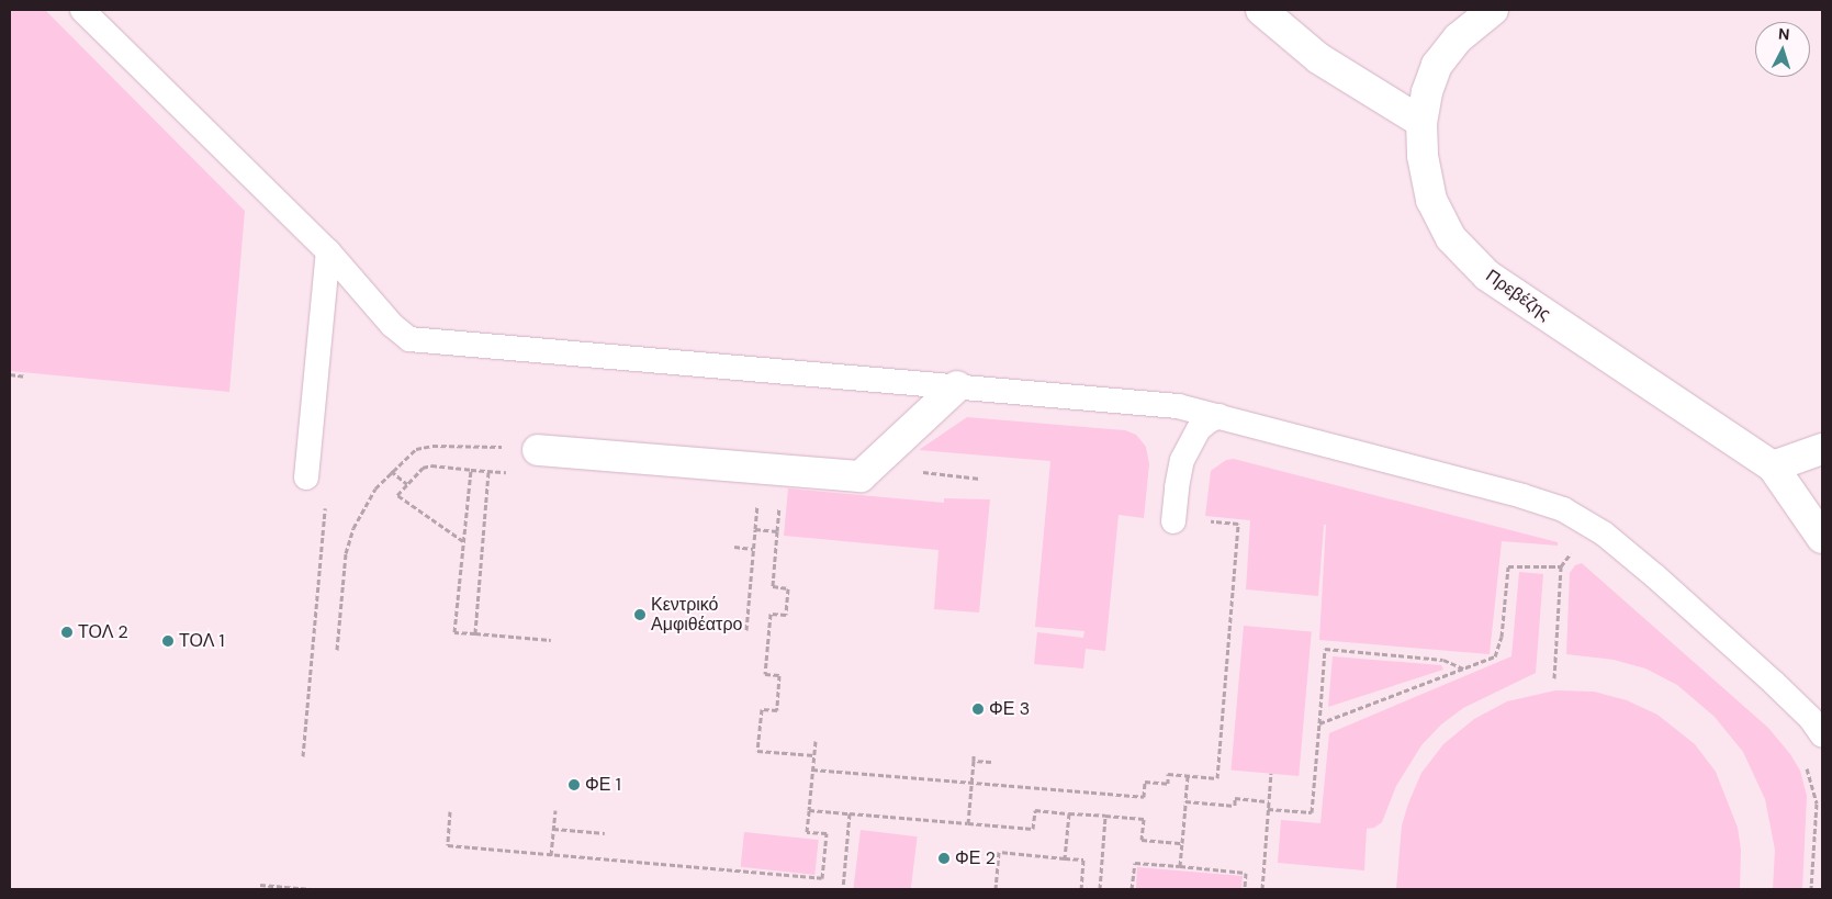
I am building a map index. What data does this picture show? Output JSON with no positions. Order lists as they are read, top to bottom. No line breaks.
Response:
{"streets":{"street":["Πρεβέζης"]},"places":["Κεντρικό Αμφιθέατρο","ΤΟΛ 2","ΤΟΛ 1","ΦΕ 3","ΦΕ 1","ΦΕ 2"],"north":"top"}
